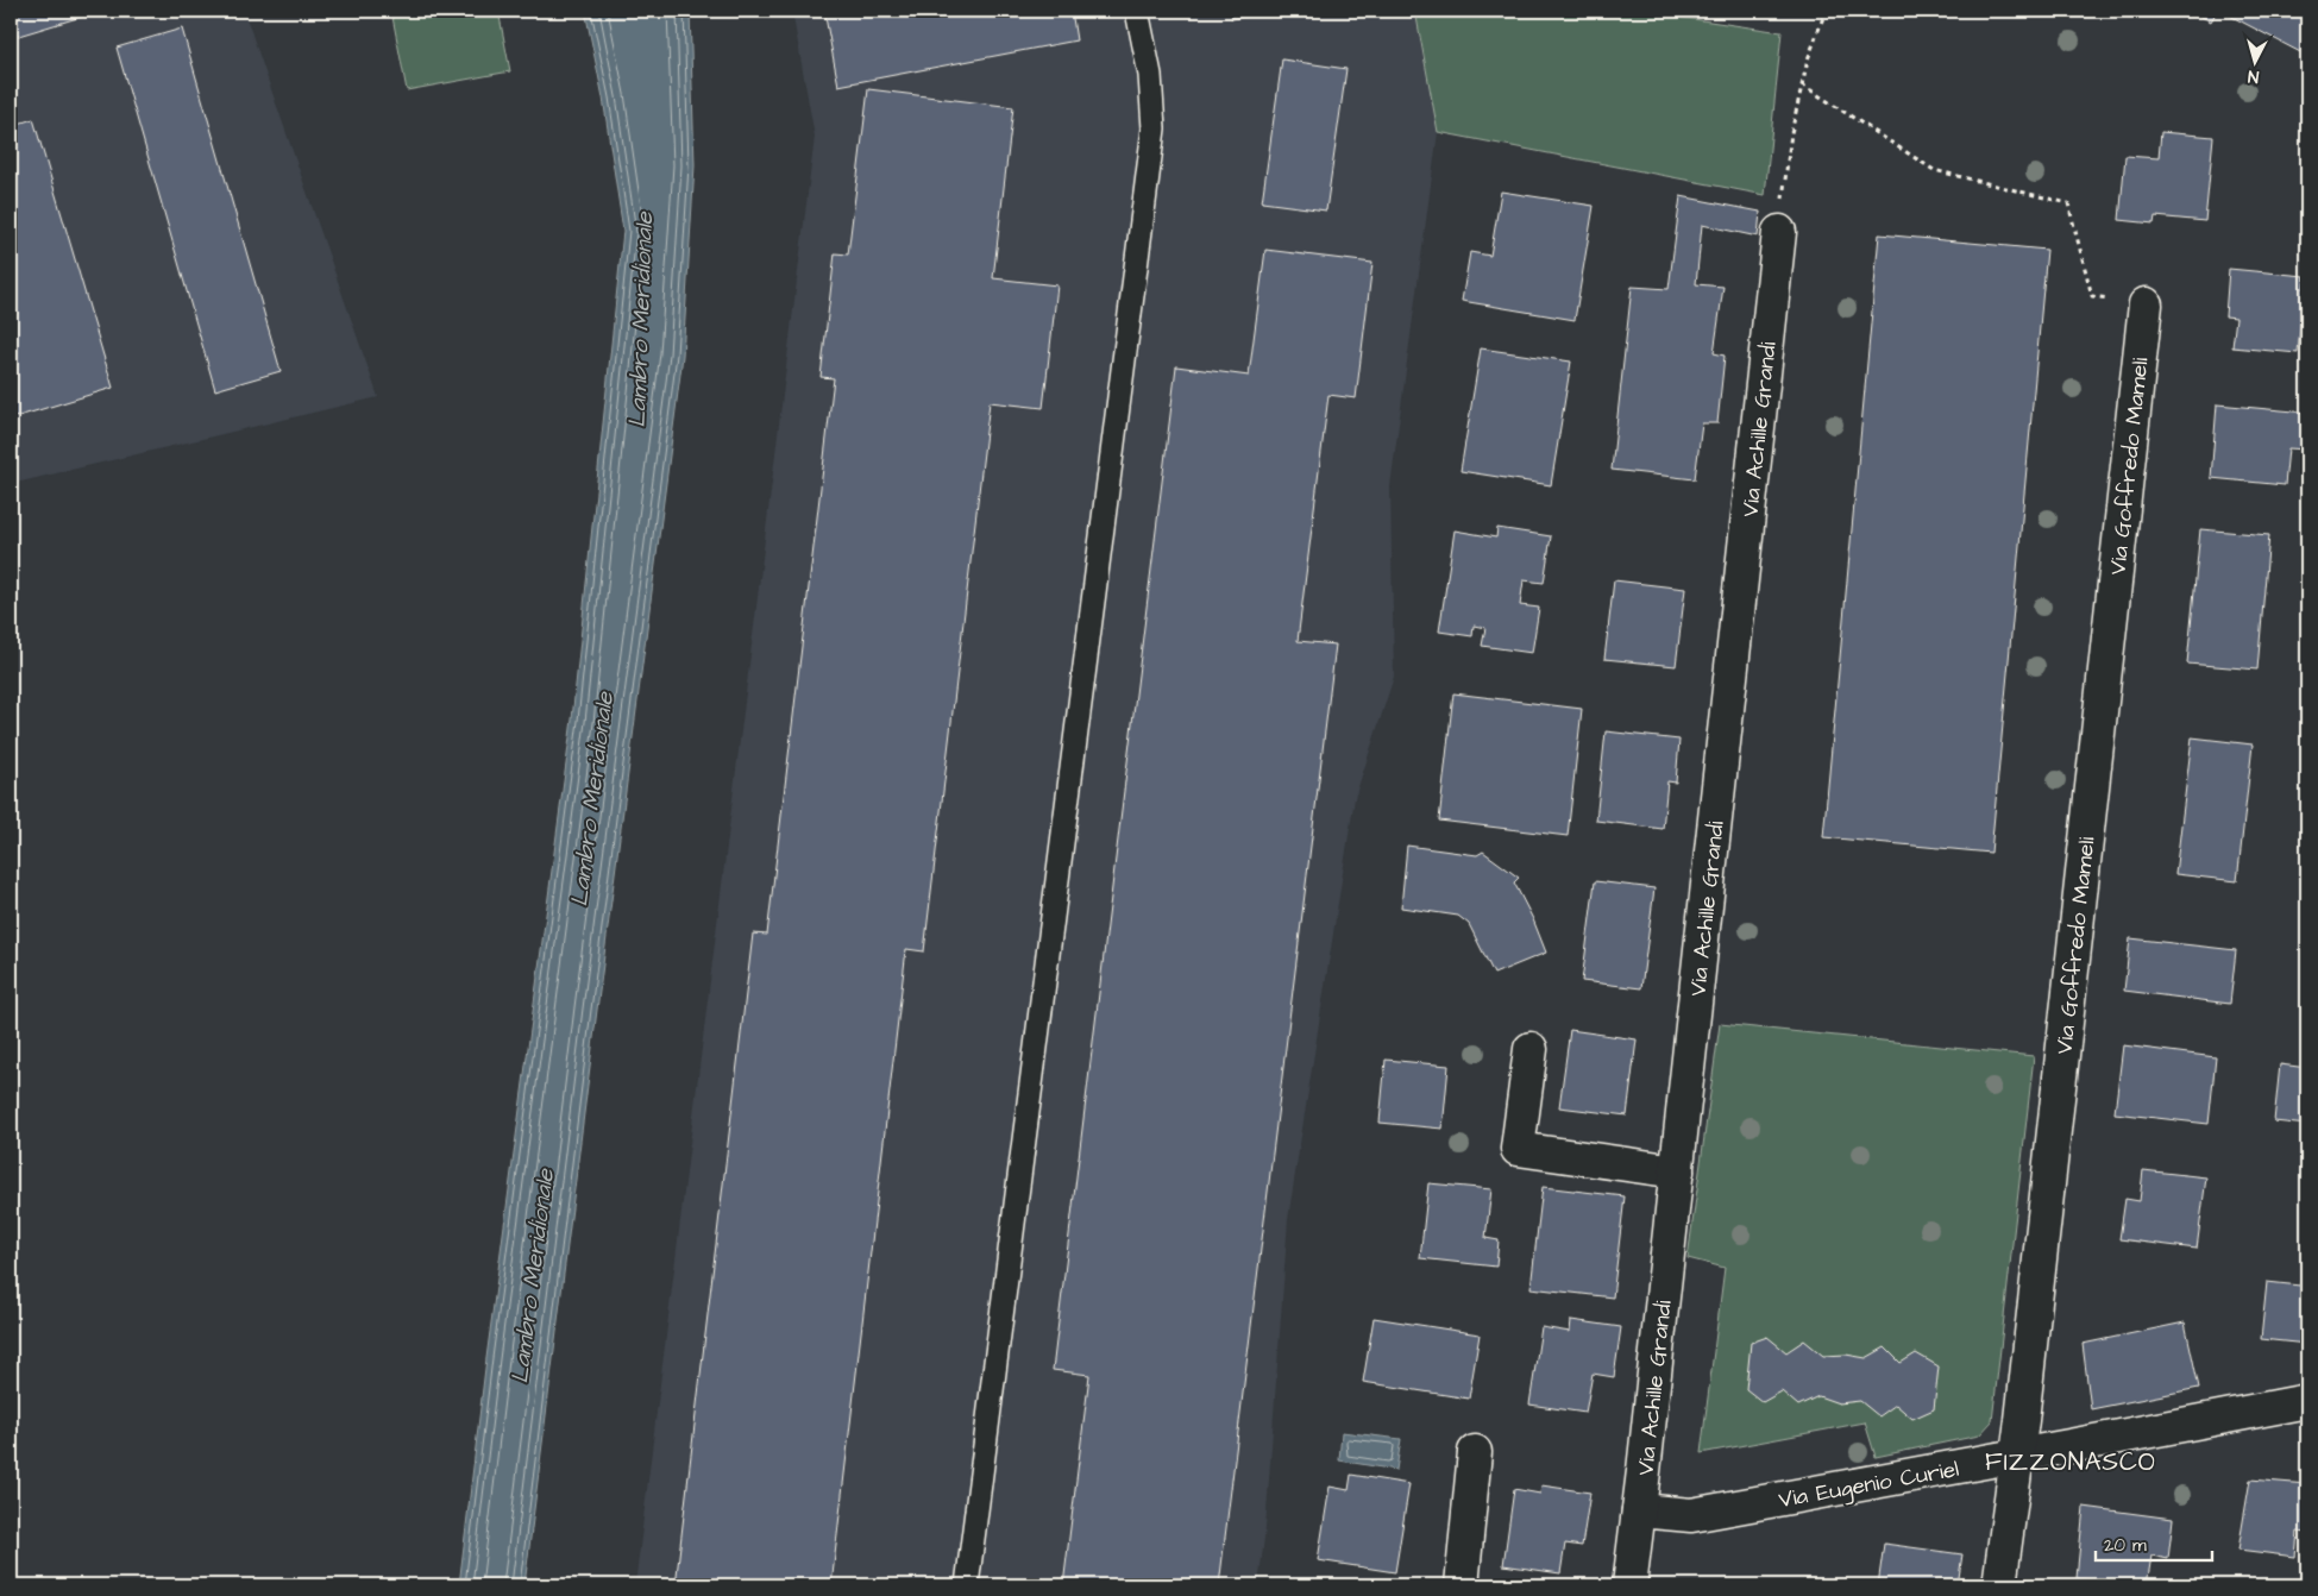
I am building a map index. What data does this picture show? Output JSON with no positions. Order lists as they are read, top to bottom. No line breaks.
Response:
{"streets":{"street":["Via Achille Grandi","Via Goffredo Mameli","Via Eugenio Curiel"]},"crossings":[["Via Achille Grandi","Via Eugenio Curiel"],["Via Goffredo Mameli","Via Eugenio Curiel"]],"districts":["FIZZONASCO"],"water":["Lambro Meridionale"],"scale_bar":"20 m","north":"bottom"}
